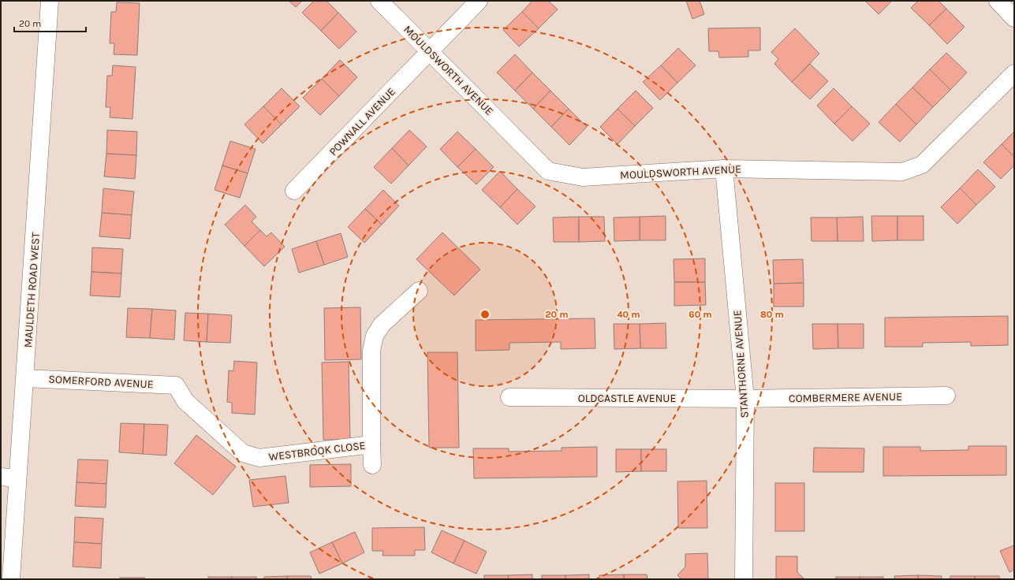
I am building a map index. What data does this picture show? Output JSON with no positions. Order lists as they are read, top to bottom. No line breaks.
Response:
{"streets":{"street":["MOULDSWORTH AVENUE","POWNALL AVENUE","MAULDETH ROAD WEST","STANTHORNE AVENUE","SOMERFORD AVENUE","COMBERMERE AVENUE","OLDCASTLE AVENUE","WESTBROOK CLOSE"]},"crossings":[["MOULDSWORTH AVENUE","POWNALL AVENUE"],["MOULDSWORTH AVENUE","STANTHORNE AVENUE"],["MAULDETH ROAD WEST","SOMERFORD AVENUE"],["STANTHORNE AVENUE","COMBERMERE AVENUE"],["STANTHORNE AVENUE","OLDCASTLE AVENUE"],["SOMERFORD AVENUE","WESTBROOK CLOSE"],["COMBERMERE AVENUE","OLDCASTLE AVENUE"]],"scale_bar":"20 m","rings":["20 m","40 m","60 m","80 m"]}
